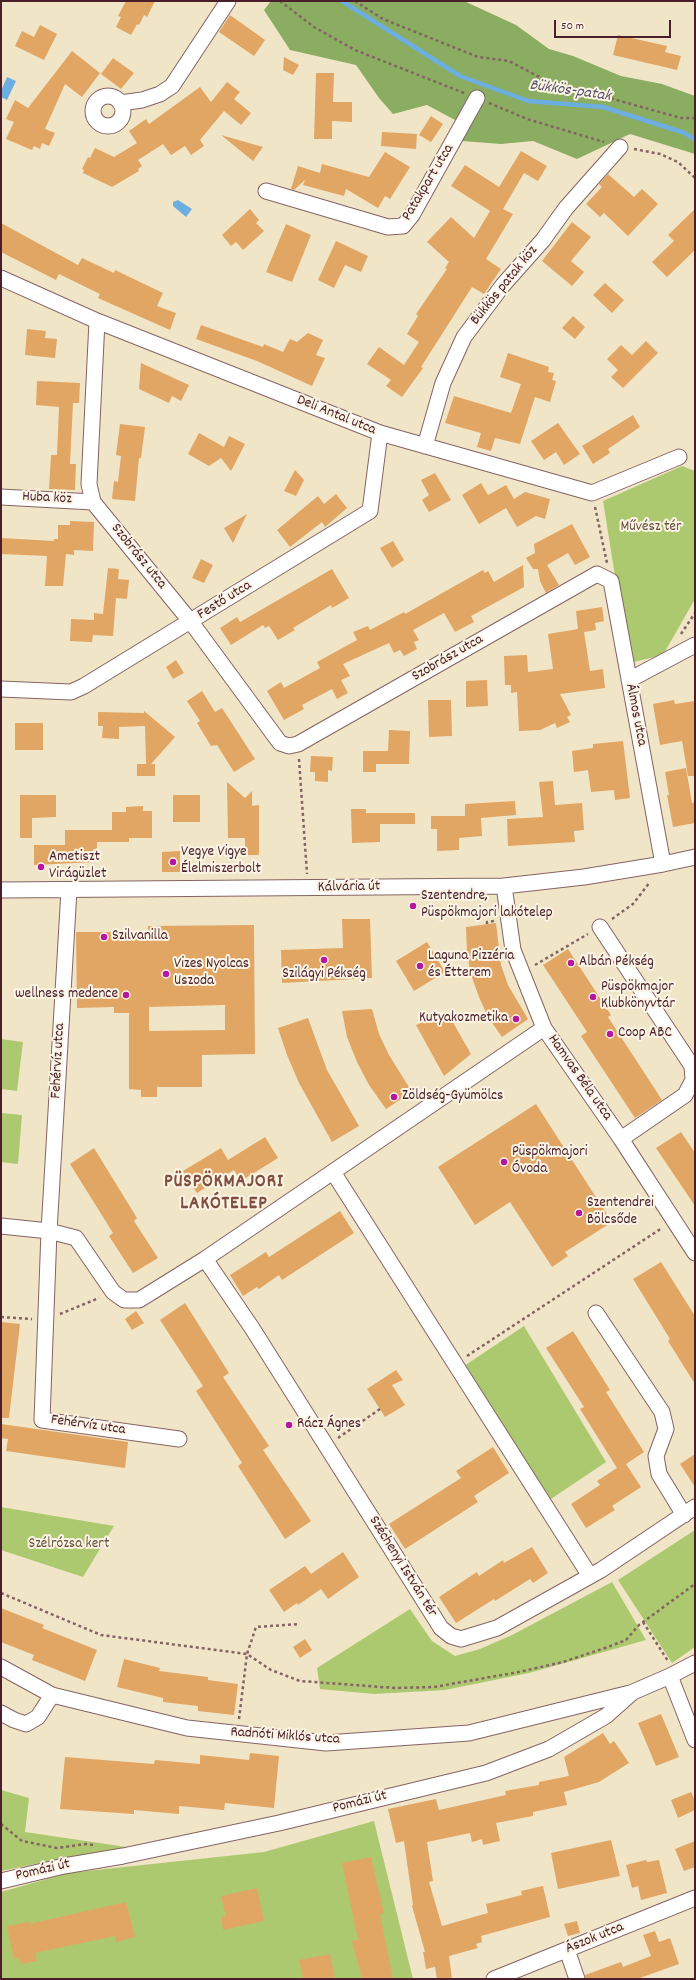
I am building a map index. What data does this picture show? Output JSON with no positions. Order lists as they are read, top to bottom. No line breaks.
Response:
{"streets":{"street":["Patakpart utca","Bükkös patak köz","Deli Antal utca","Huba köz","Szobrász utca","Festő utca","Álmos utca","Kálvária út","Fehérvíz utca","Hamvas Béla utca","Széchenyi István tér","Radnóti Miklós utca","Pomázi út","Ászok utca"]},"crossings":[["Bükkös patak köz","Deli Antal utca"],["Deli Antal utca","Szobrász utca"],["Deli Antal utca","Festő utca"],["Huba köz","Szobrász utca"],["Szobrász utca","Festő utca"],["Szobrász utca","Álmos utca"],["Álmos utca","Kálvária út"],["Kálvária út","Fehérvíz utca"],["Kálvária út","Hamvas Béla utca"],["Radnóti Miklós utca","Pomázi út"]],"districts":["PÜSPÖKMAJORI LAKÓTELEP"],"water":["Bükkös-patak"],"parks":["Művész tér","Szélrózsa kert"],"places":["Vegye Vigye Élelmiszerbolt","Ametiszt Virágüzlet","Szentendre, Püspökmajori lakótelep","Szilvanilla","Szilágyi Pékség","Albán Pékség","Laguna Pizzéria és Étterem","Vizes Nyolcas Uszoda","wellness medence","Püspökmajor Klubkönyvtár","Kutyakozmetika","Coop ABC","Zöldség-Gyümölcs","Püspökmajori Óvoda","Szentendrei Bölcsőde","Rácz Ágnes"],"scale_bar":"50 m"}
